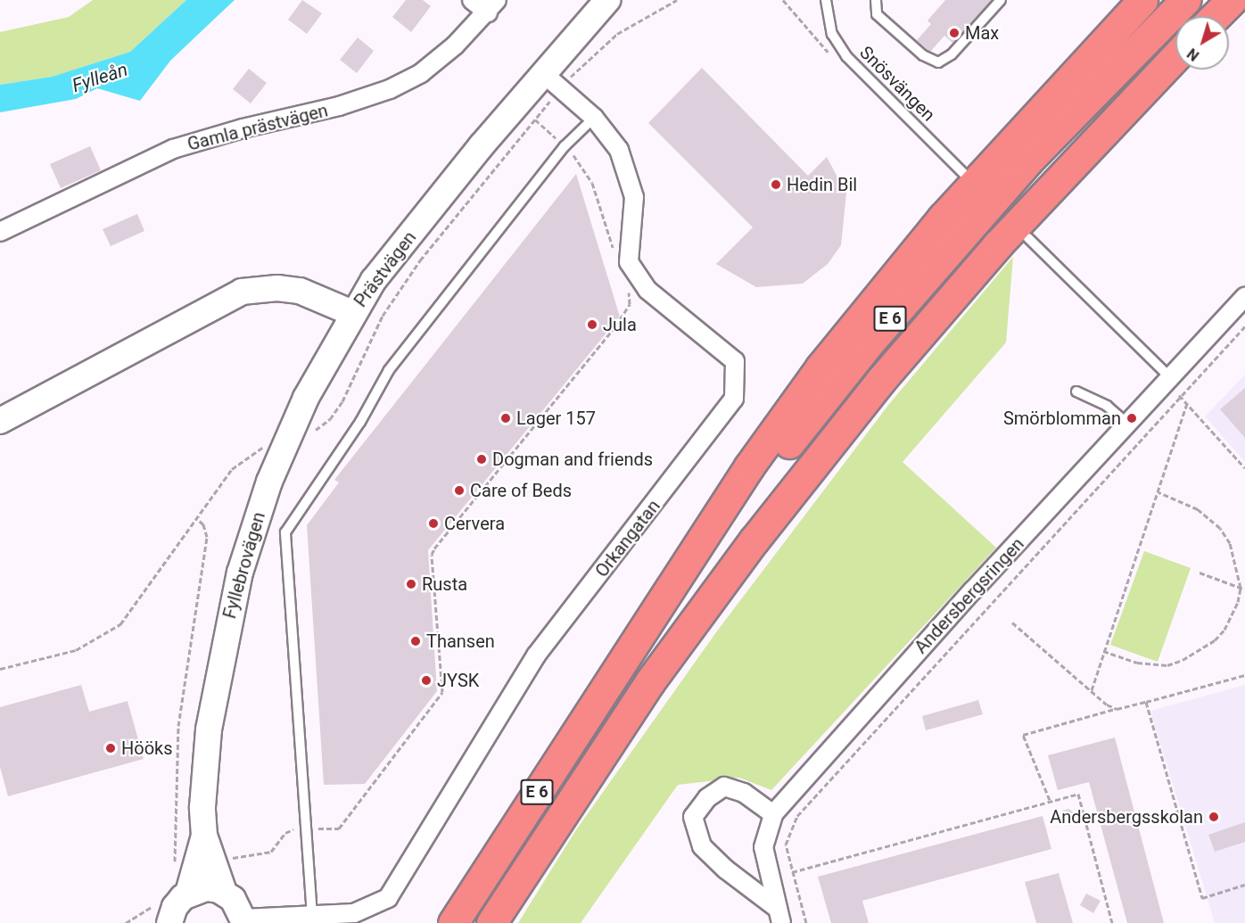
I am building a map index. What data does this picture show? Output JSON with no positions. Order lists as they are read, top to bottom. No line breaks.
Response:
{"streets":{"highway":["E 6"],"street":["Gamla prästvägen","Prästvägen","Orkangatan","Fyllebrovägen","Andersbergsringen"],"lane":["Snösvängen"]},"crossings":[["Prästvägen","Orkangatan"],["Prästvägen","Fyllebrovägen"],["Orkangatan","Fyllebrovägen"]],"water":["Fylleån"],"places":["Max","Hedin Bil","Jula","Lager 157","Smörblomman","Dogman and friends","Care of Beds","Cervera","Rusta","Thansen","JYSK","Hööks","Andersbergsskolan"],"north":"bottom left"}
